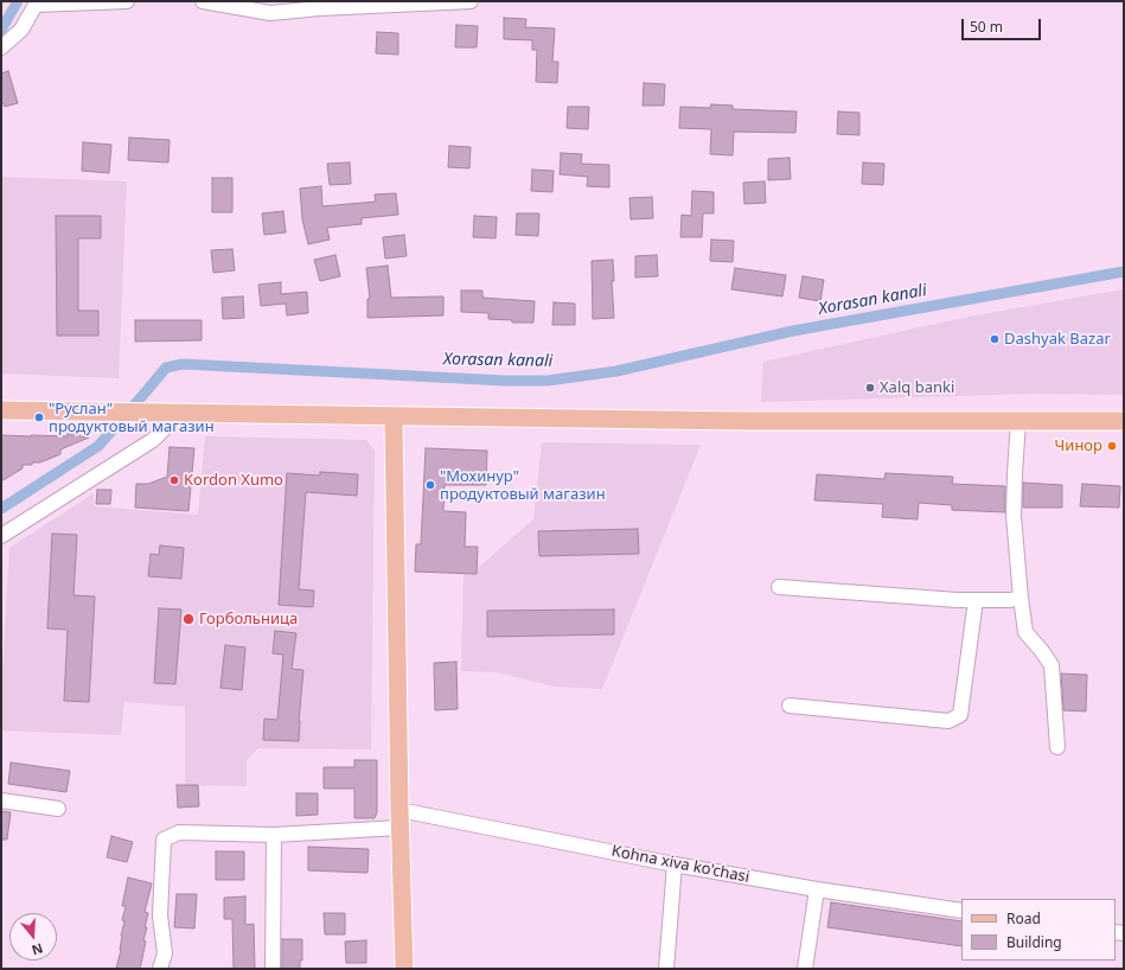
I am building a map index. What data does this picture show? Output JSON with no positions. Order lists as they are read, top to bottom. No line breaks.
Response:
{"streets":{"street":["Kohna xiva ko'chasi"]},"water":["Xorasan kanali"],"places":["Dashyak Bazar","Xalq banki","\"Руслан\" продуктовый магазин","Чинор","Kordon Xumo","\"Мохинур\" продуктовый магазин","Горбольница"],"legend":["Road","Building"],"scale_bar":"50 m","north":"bottom"}
